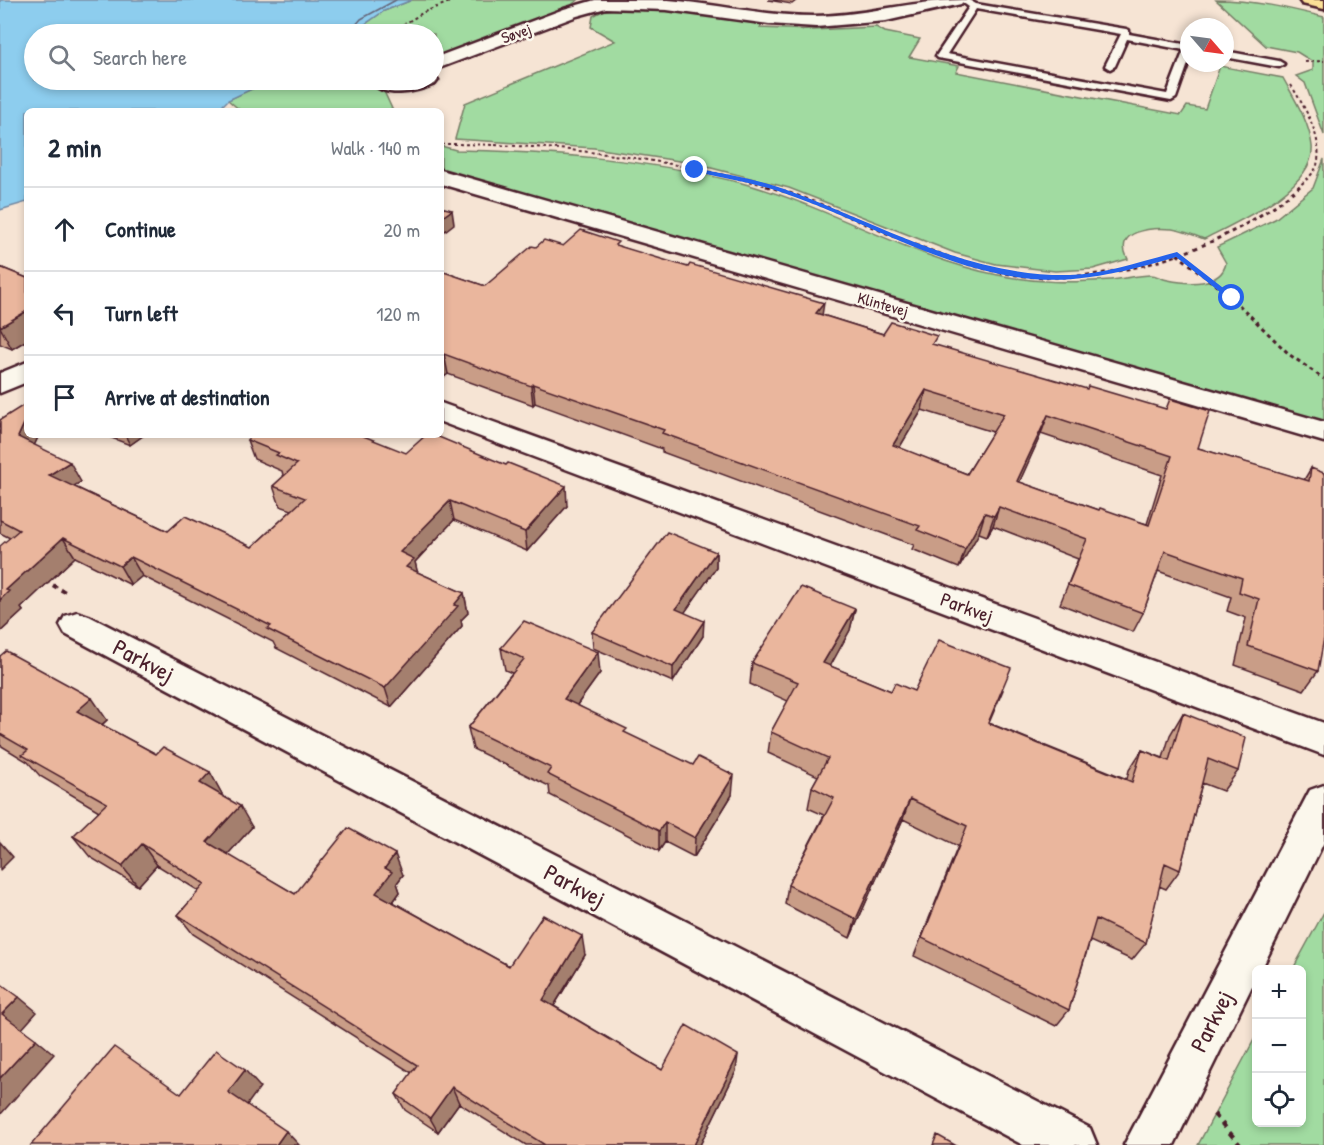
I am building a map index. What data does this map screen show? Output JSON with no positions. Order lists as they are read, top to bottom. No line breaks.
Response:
{"streets":{"street":["Søvej","Klintevej","Parkvej"]},"north":"bottom right","page":{"search":"Search here","heading":["2 min","Walk · 140 m"],"list":[["Continue","20 m"],["Turn left","120 m"],"Arrive at destination"],"map_buttons":["+","−"]}}
